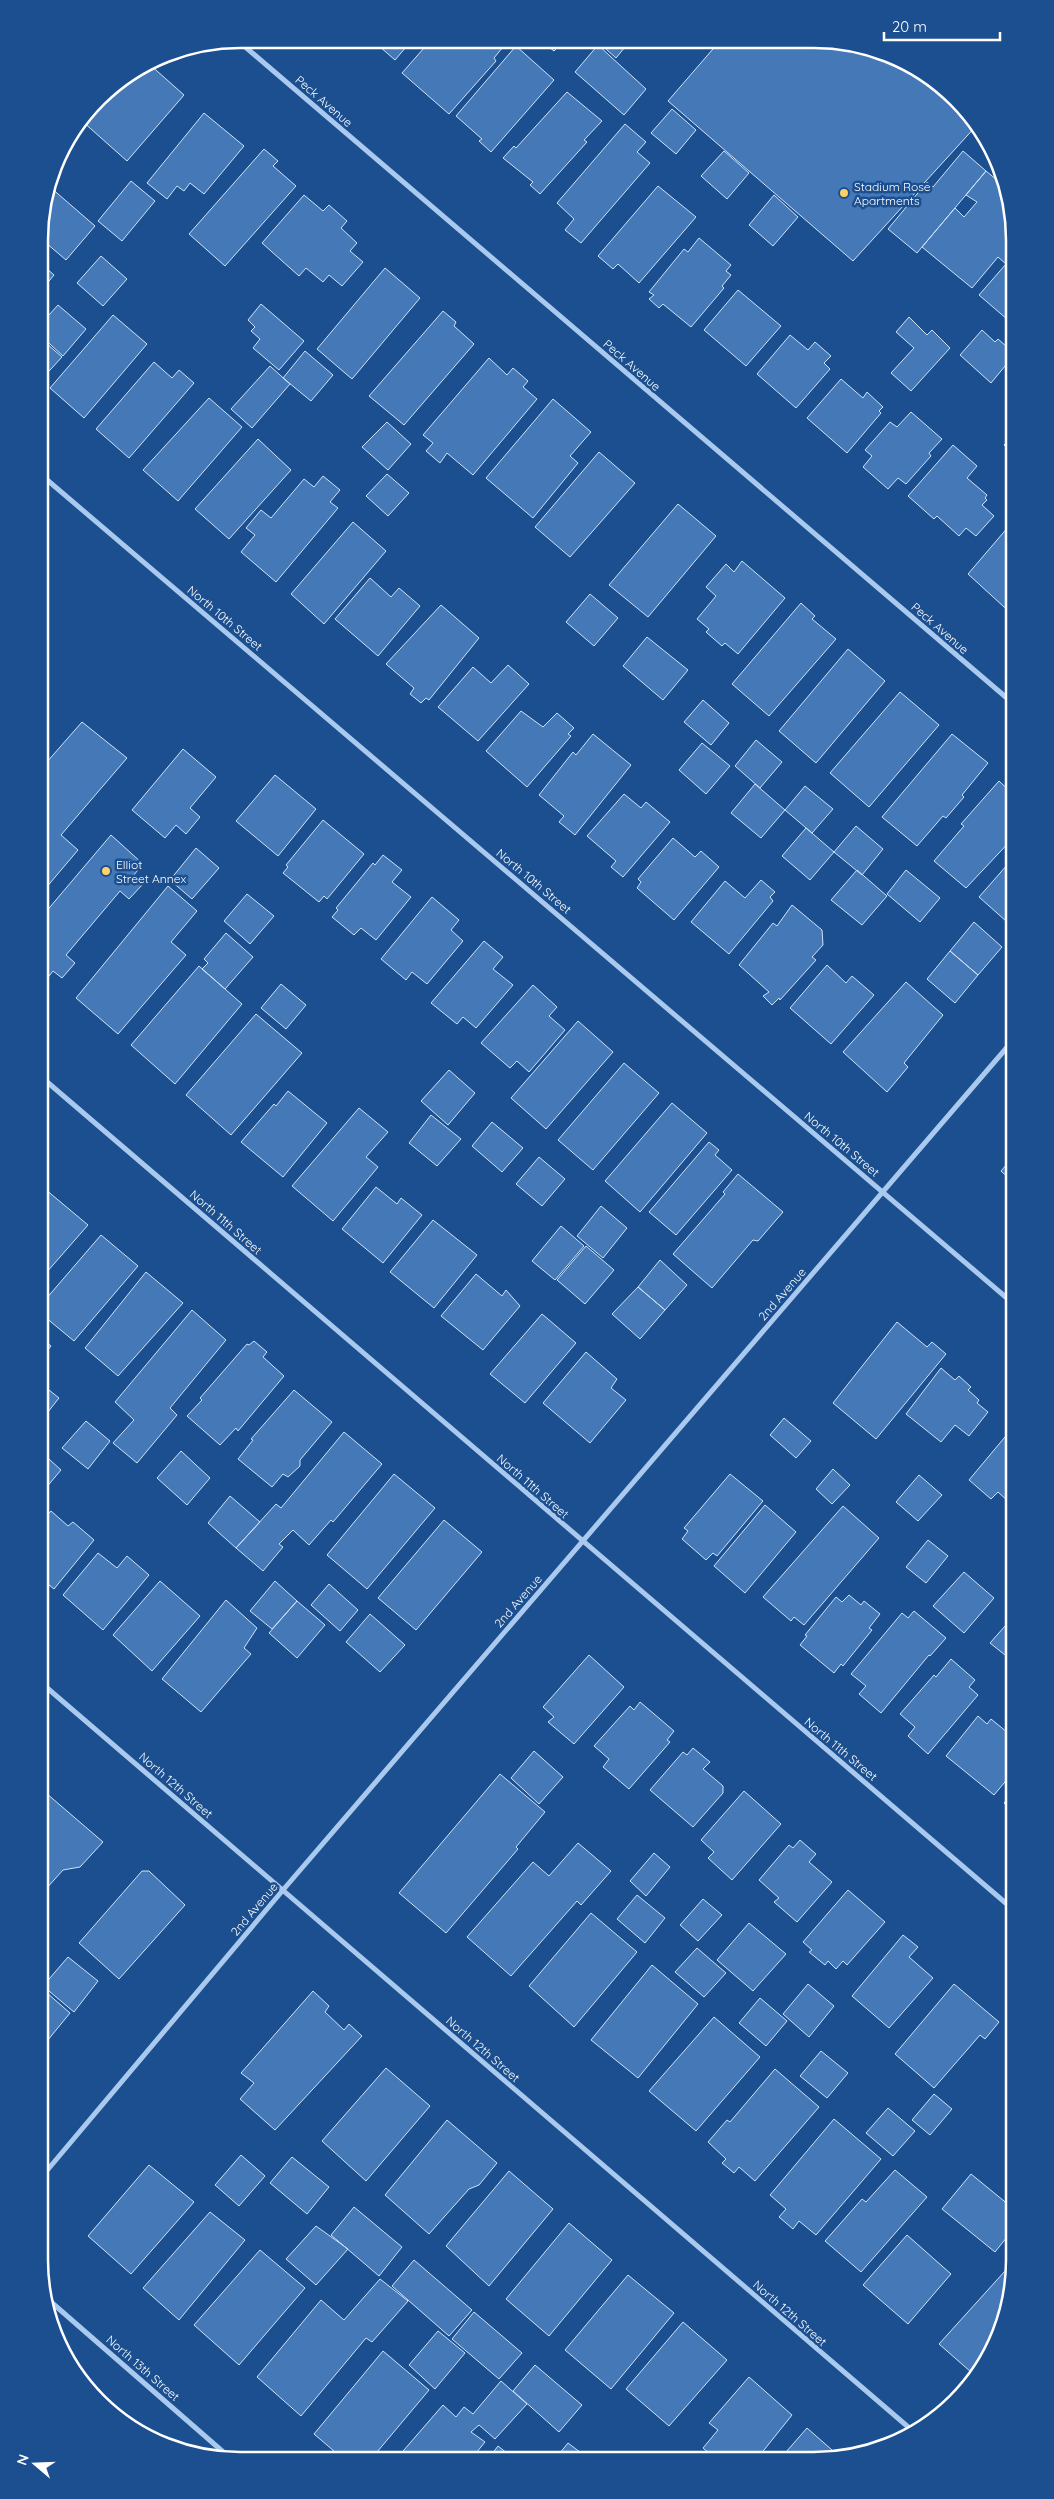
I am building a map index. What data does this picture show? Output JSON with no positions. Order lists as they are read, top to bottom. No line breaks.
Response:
{"streets":{"street":["Peck Avenue","North 10th Street","North 11th Street","2nd Avenue","North 12th Street","North 13th Street"]},"crossings":[["North 10th Street","2nd Avenue"],["North 11th Street","2nd Avenue"],["2nd Avenue","North 12th Street"]],"places":["Stadium Rose Apartments","Elliot Street Annex"],"scale_bar":"20 m","north":"left"}
